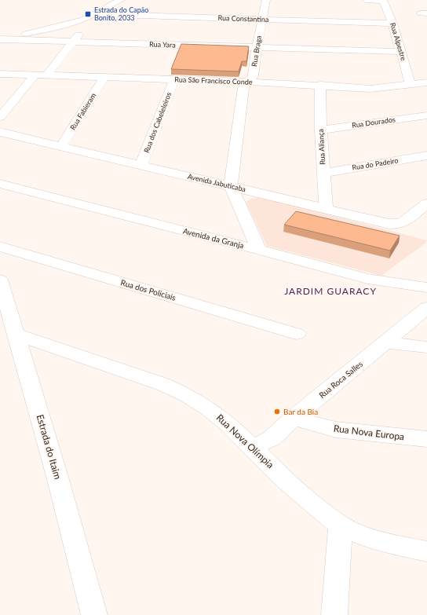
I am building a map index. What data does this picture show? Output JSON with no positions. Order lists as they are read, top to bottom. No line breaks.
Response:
{"streets":{"street":["Rua Constantina","Rua Alpestre","Rua Yara","Rua Braga","Rua São Francisco Conde","Rua Fabieram","Rua dos Cabeleleiros","Rua Dourados","Rua Aliança","Rua do Padeiro","Avenida Jabuticaba","Avenida da Granja","Rua dos Policiais","Rua Roca Salles","Rua Nova Europa","Rua Nova Olímpia","Estrada do Itaim"]},"crossings":[["Rua Constantina","Rua Alpestre"],["Rua Constantina","Rua Braga"],["Rua Alpestre","Rua Yara"],["Rua Alpestre","Rua São Francisco Conde"],["Rua Yara","Rua Braga"],["Rua Braga","Rua São Francisco Conde"],["Rua São Francisco Conde","Rua Fabieram"],["Rua São Francisco Conde","Rua dos Cabeleleiros"],["Rua São Francisco Conde","Rua Aliança"],["Rua Fabieram","Avenida Jabuticaba"],["Rua dos Cabeleleiros","Avenida Jabuticaba"],["Rua Dourados","Rua Aliança"],["Rua Aliança","Rua do Padeiro"],["Rua Aliança","Avenida Jabuticaba"],["Rua Roca Salles","Rua Nova Europa"],["Rua Roca Salles","Rua Nova Olímpia"],["Rua Nova Olímpia","Estrada do Itaim"]],"districts":["JARDIM GUARACY"],"places":{"transit":["Estrada do Capão Bonito, 2033"],"other":["Bar da Bia"]}}
